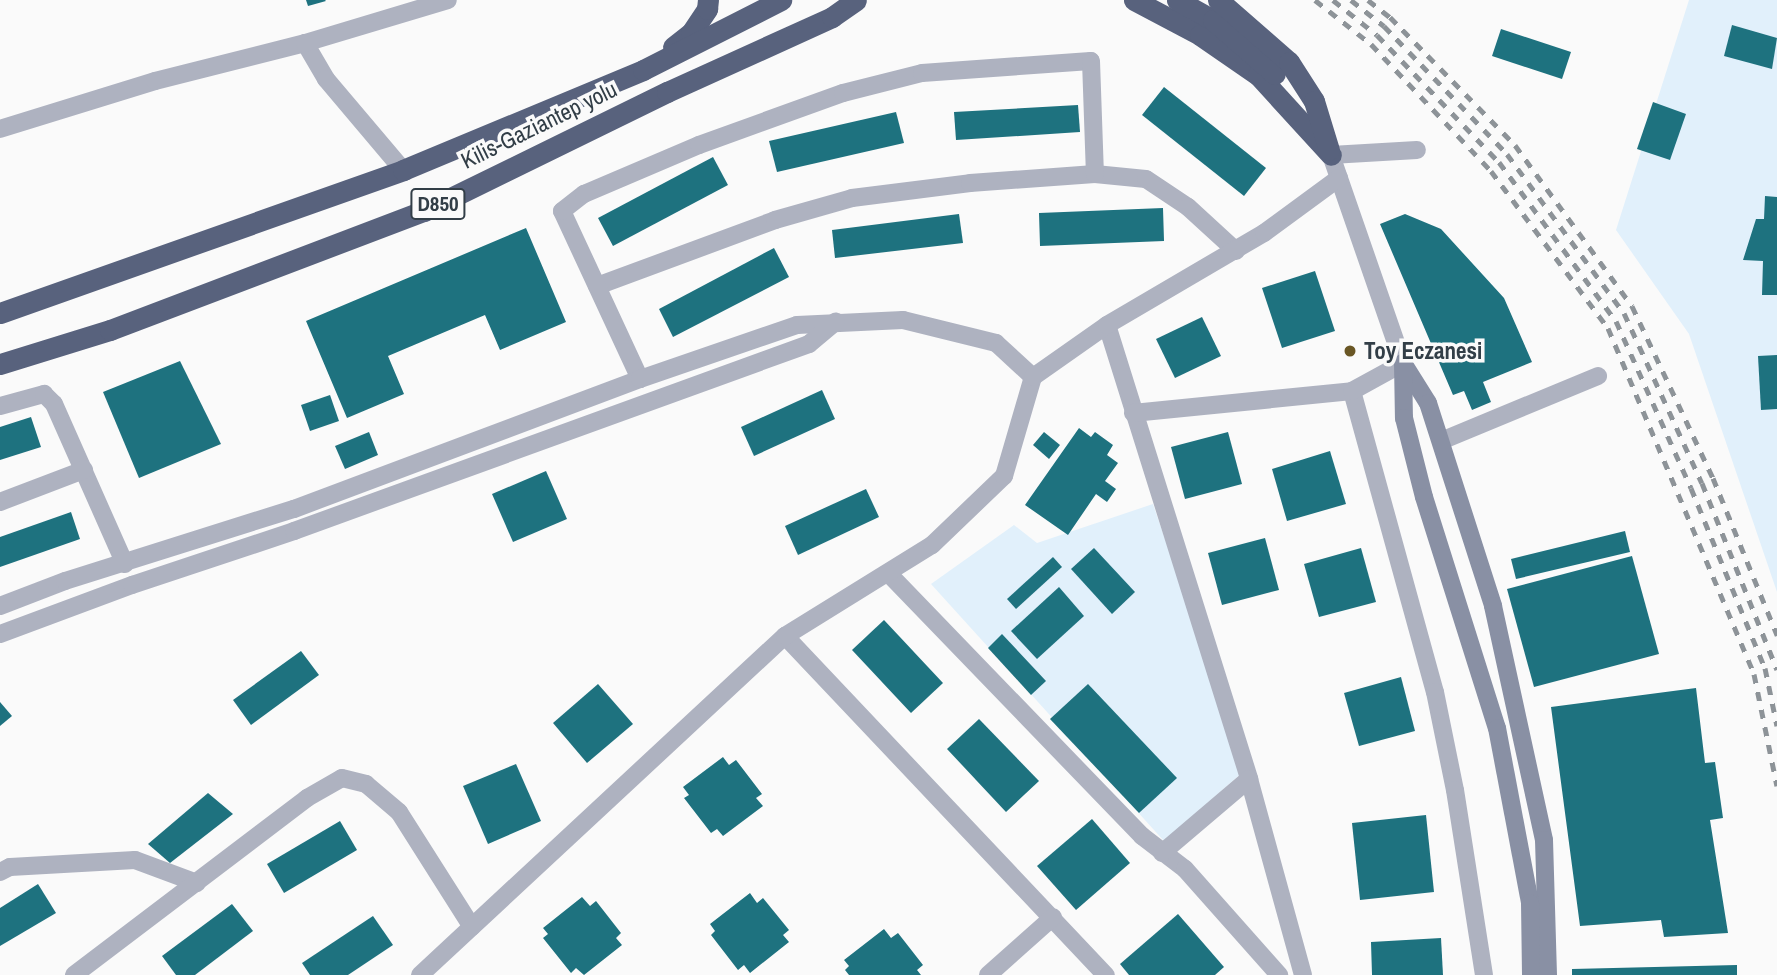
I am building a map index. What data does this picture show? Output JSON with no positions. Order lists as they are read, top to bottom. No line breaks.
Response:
{"streets":{"highway":["Kilis-Gaziantep yolu","D850"]},"places":["Toy Eczanesi"]}
